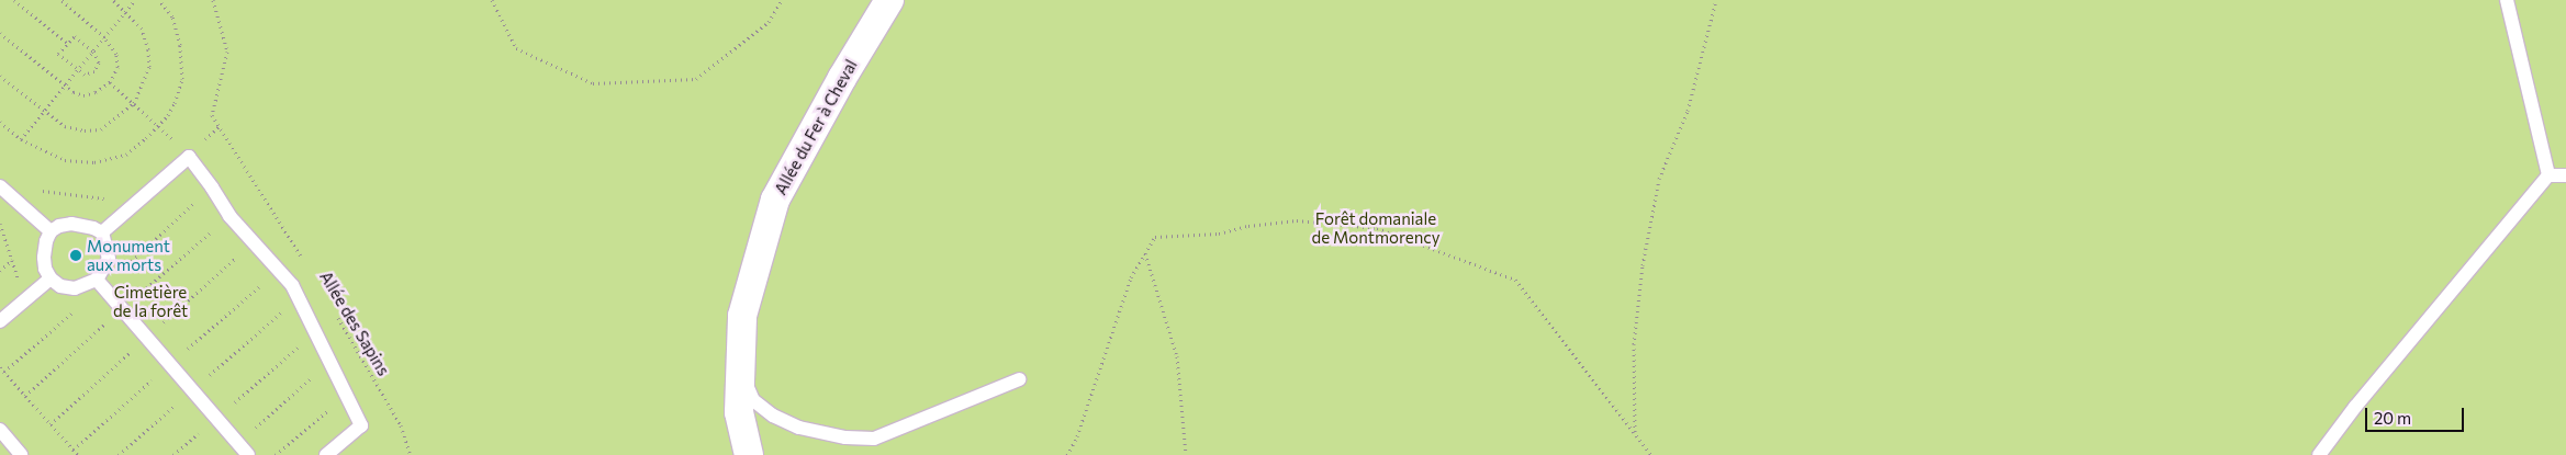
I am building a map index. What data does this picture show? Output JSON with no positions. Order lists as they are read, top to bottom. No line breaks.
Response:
{"streets":{"street":["Allée du Fer à Cheval"],"path":["Allée des Sapins"]},"parks":["Forêt domaniale de Montmorency","Cimetière de la forêt"],"places":["Monument aux morts"],"scale_bar":"20 m"}
